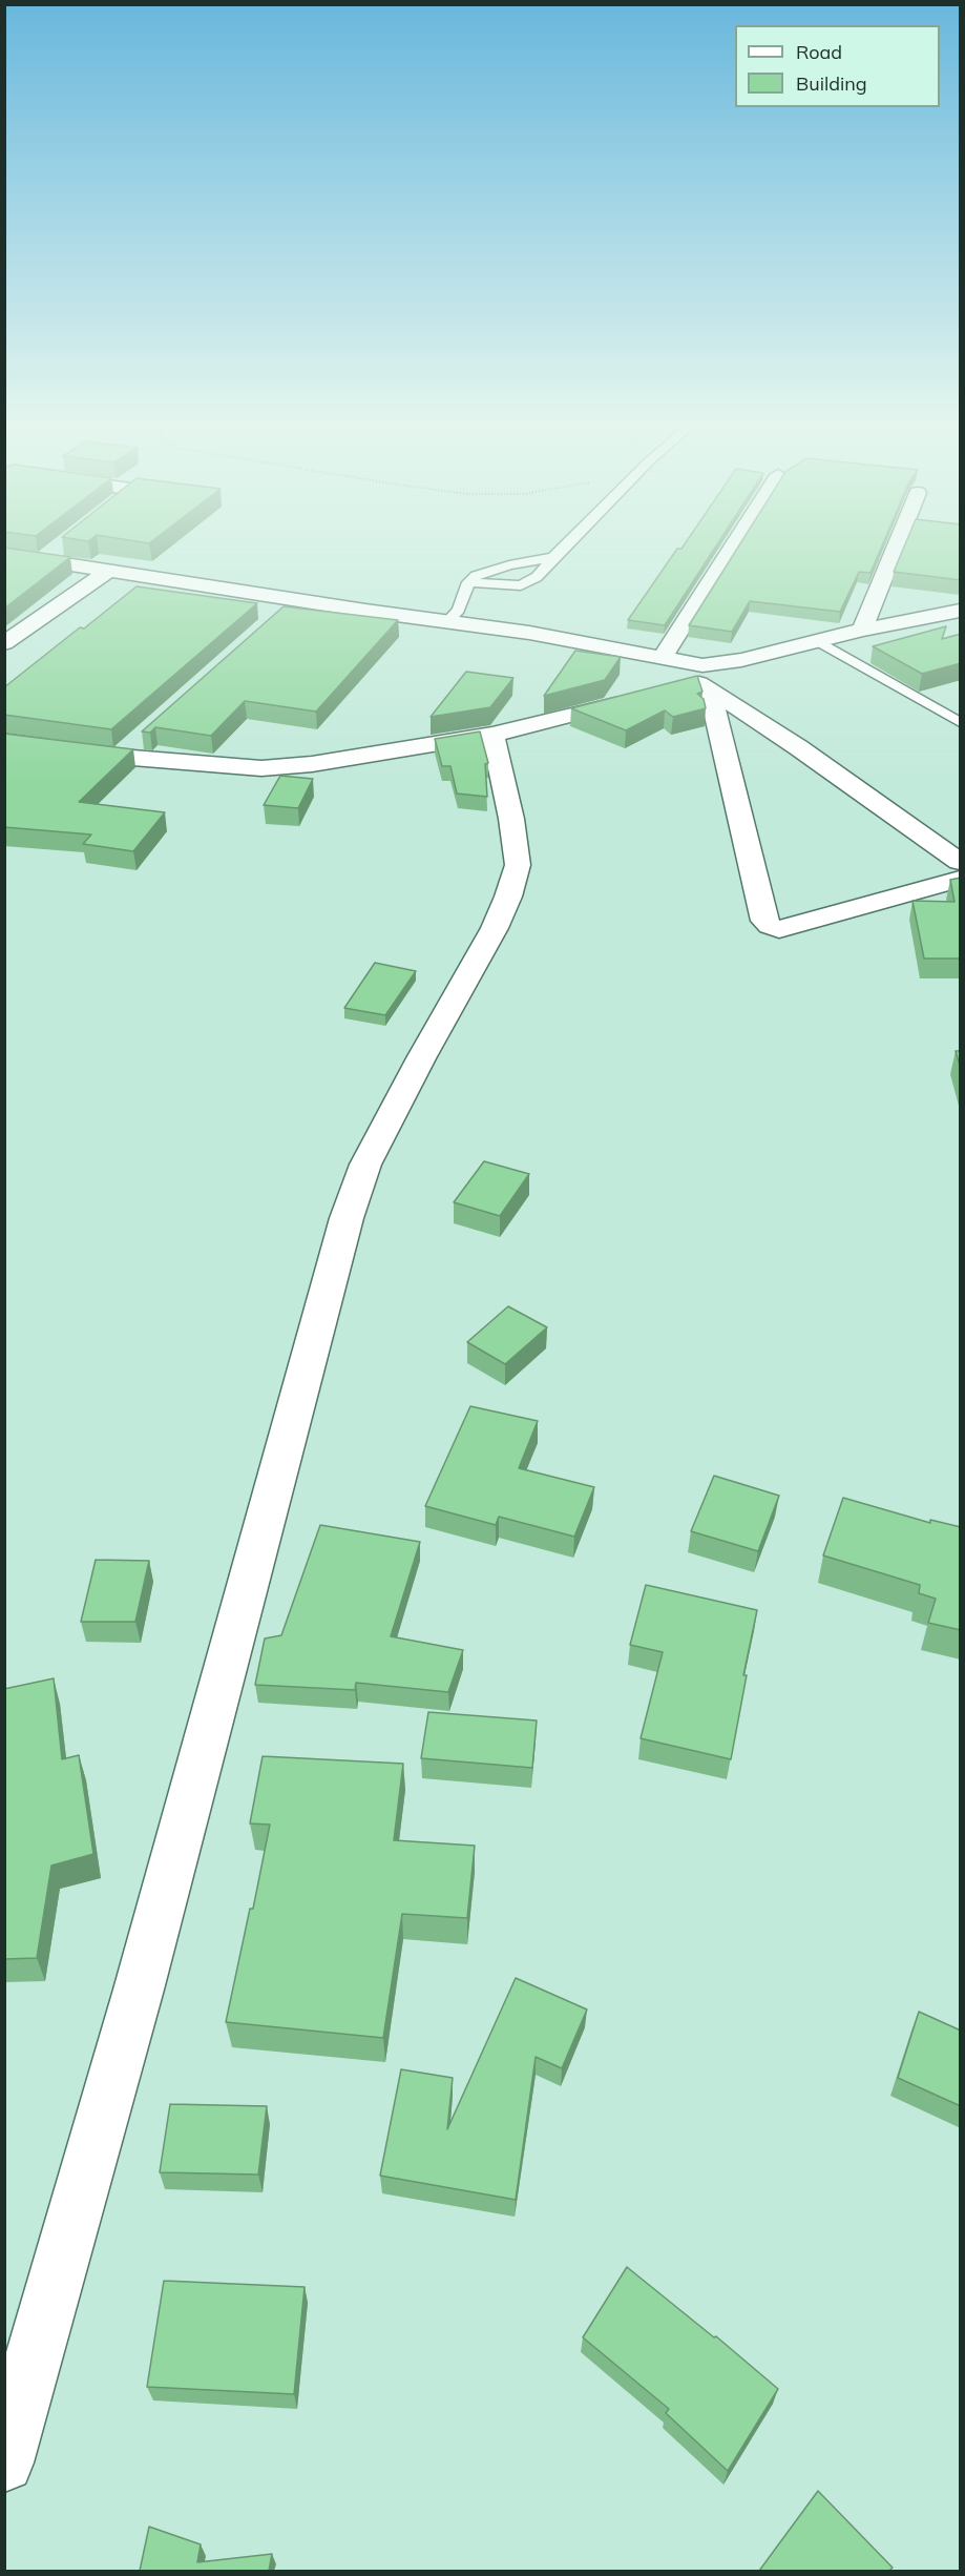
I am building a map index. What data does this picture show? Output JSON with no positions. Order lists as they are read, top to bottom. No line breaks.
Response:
{"legend":["Road","Building"]}
